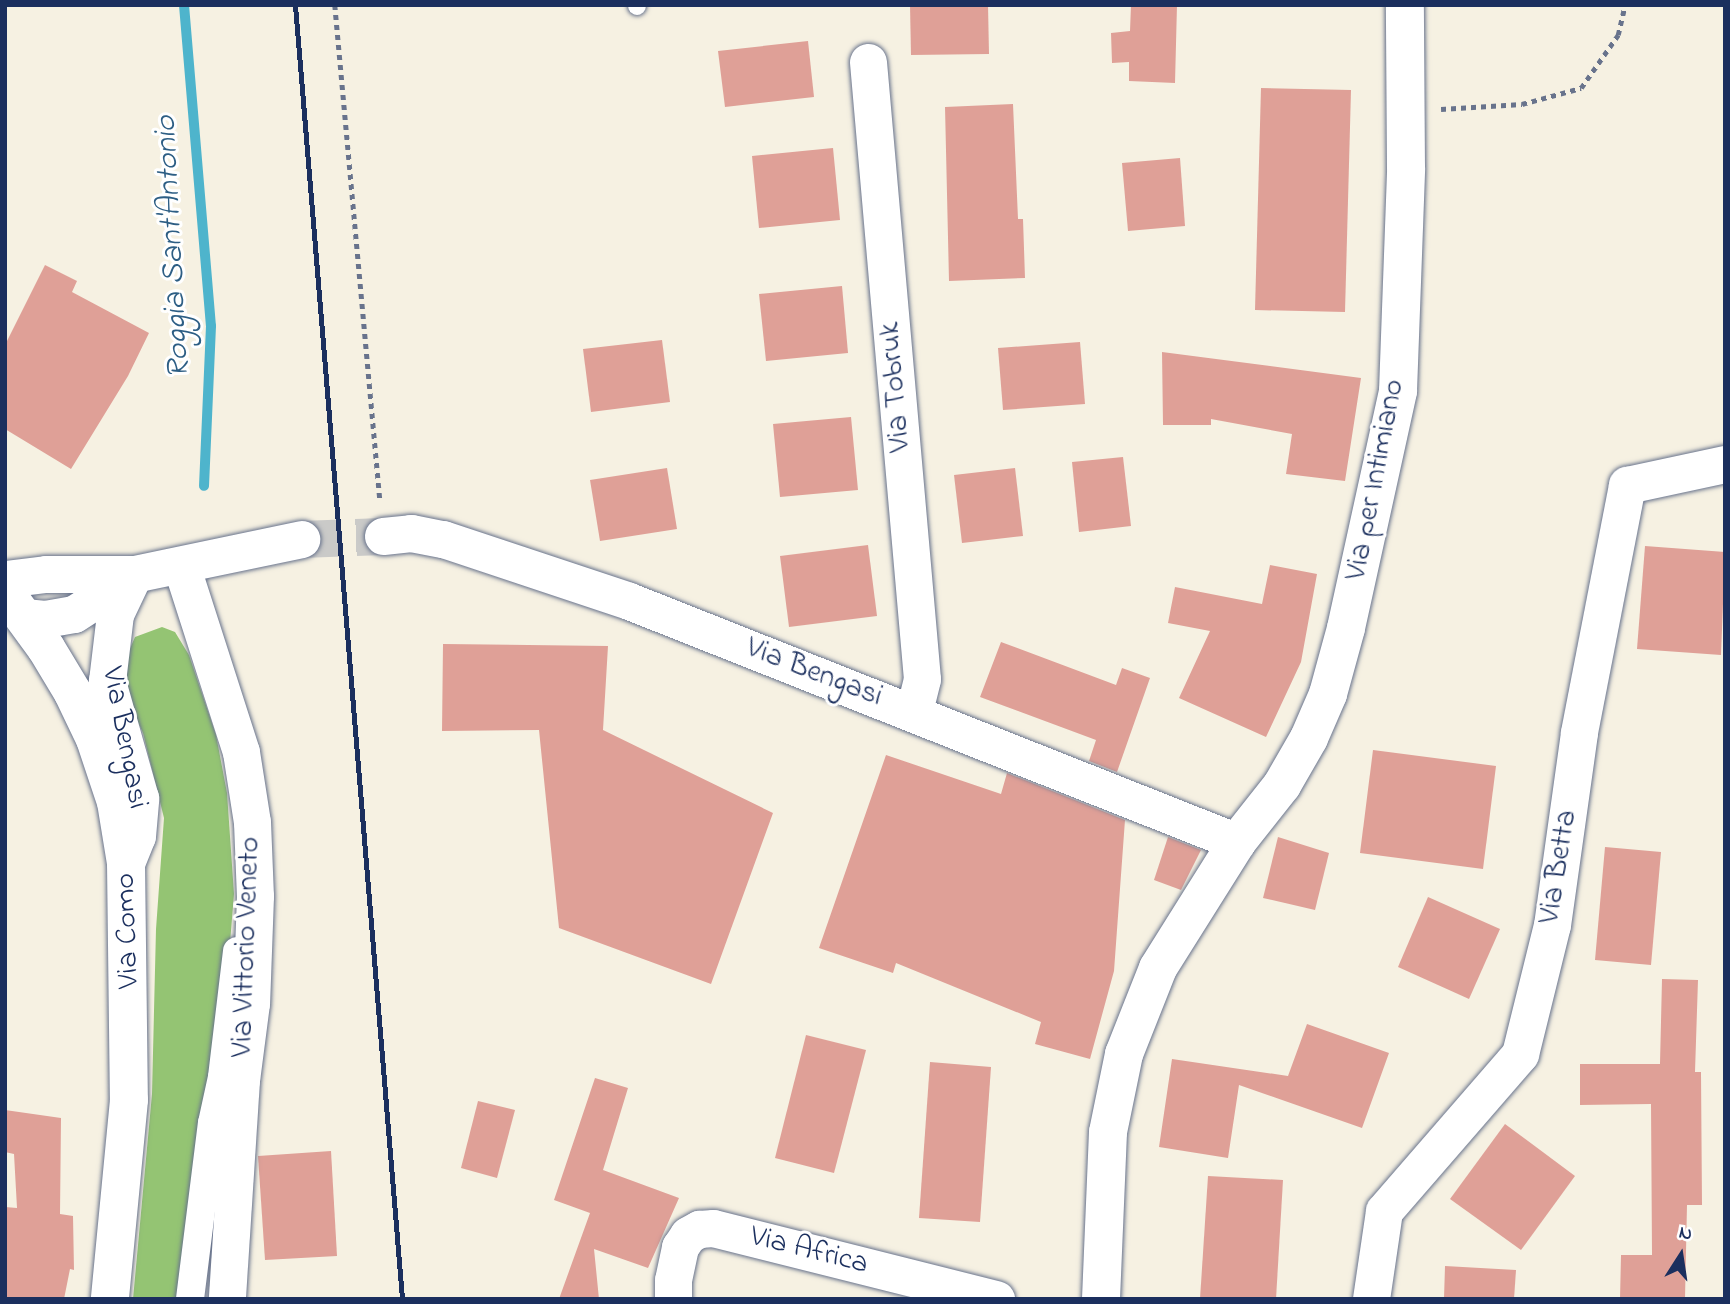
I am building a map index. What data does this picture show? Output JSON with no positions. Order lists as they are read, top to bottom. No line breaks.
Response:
{"streets":{"street":["Via Tobruk","Via per Intimiano","Via Bengasi","Via Betta","Via Como","Via Vittorio Veneto","Via Africa"]},"crossings":[["Via Tobruk","Via Bengasi"],["Via per Intimiano","Via Bengasi"],["Via Bengasi","Via Como"],["Via Bengasi","Via Vittorio Veneto"]],"water":["Roggia Sant'Antonio"],"north":"top"}
